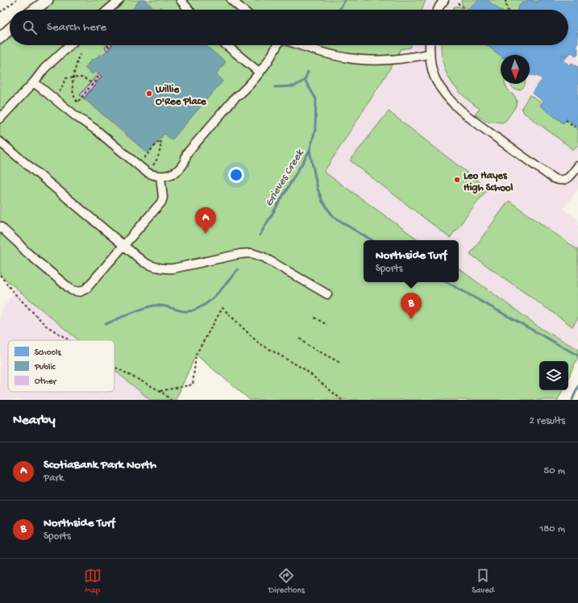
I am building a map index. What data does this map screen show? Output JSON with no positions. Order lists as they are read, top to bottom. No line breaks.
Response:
{"water":["Grieves Creek"],"places":["Willie O'Ree Place","Leo Hayes High School"],"legend":["Schools","Public","Other"],"north":"bottom","page":{"search":"Search here","pins":["A","B"],"popup":["Northside Turf","Sports"],"heading":["Nearby","2 results"],"list":[{"mark":"A","name":"ScotiaBank Park North","note":"Park","value":"50 m"},{"mark":"B","name":"Northside Turf","note":"Sports","value":"180 m"}],"nav":["Map","Directions","Saved"]}}
